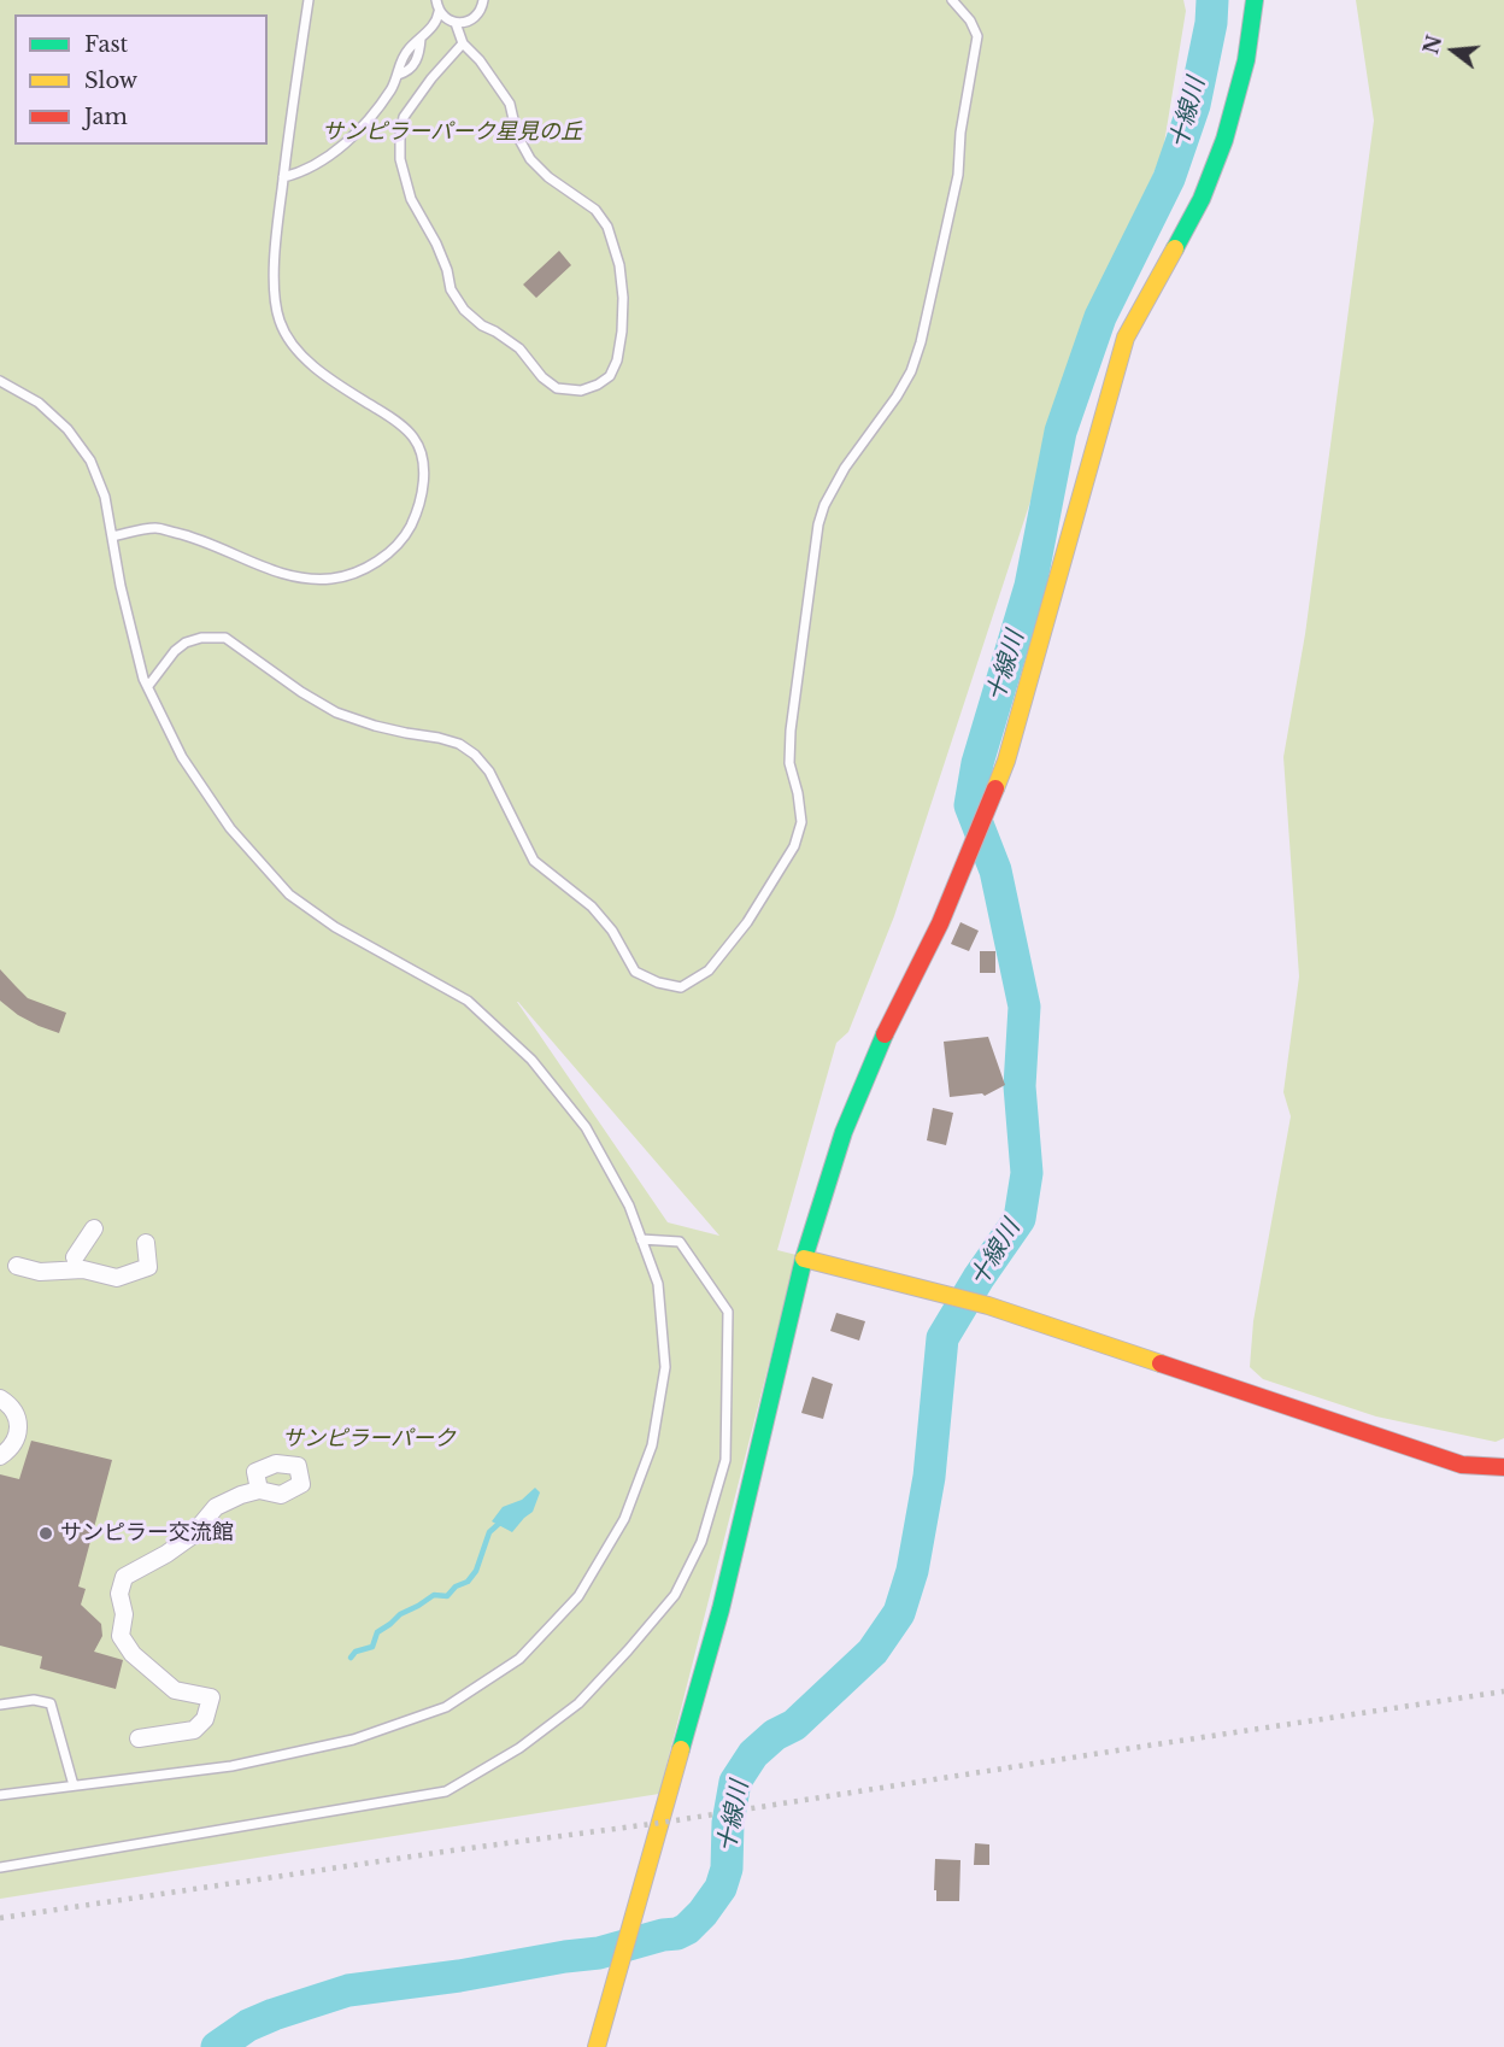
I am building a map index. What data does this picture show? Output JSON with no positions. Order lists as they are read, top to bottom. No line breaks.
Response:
{"water":["十線川"],"parks":["サンピラーパーク星見の丘","サンピラーパーク"],"places":["サンピラー交流館"],"legend":["Fast","Slow","Jam"],"north":"left"}
